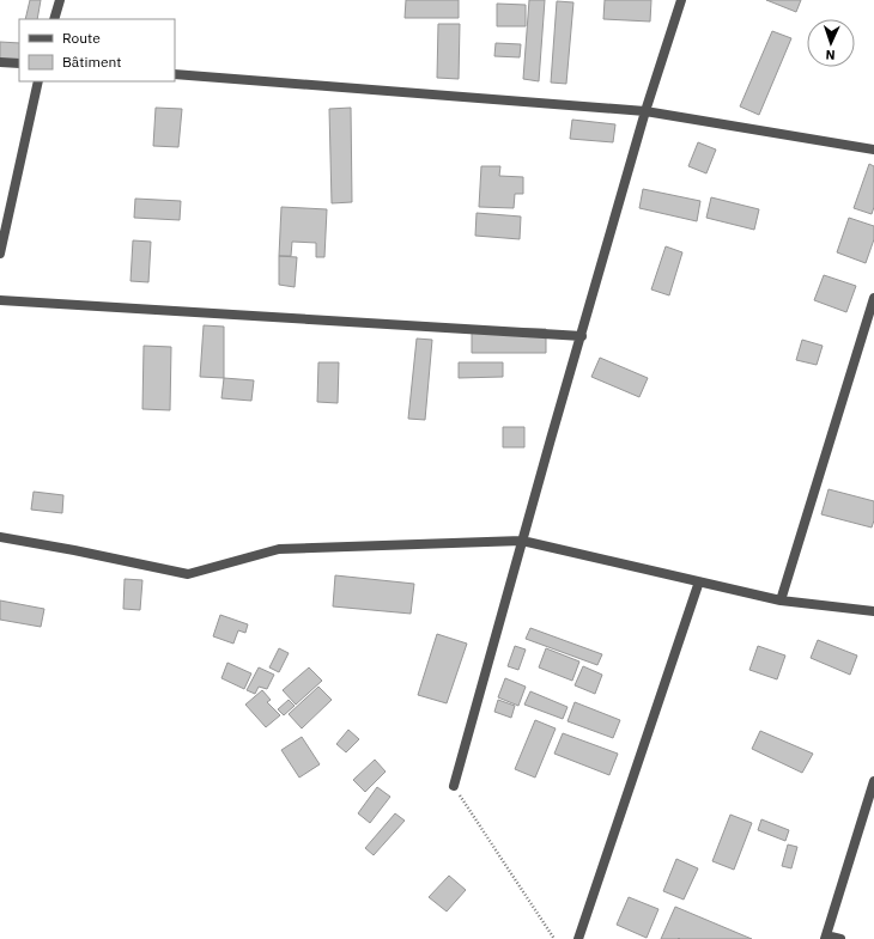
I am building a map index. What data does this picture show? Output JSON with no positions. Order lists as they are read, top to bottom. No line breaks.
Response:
{"legend":["Route","Bâtiment"],"north":"bottom"}
